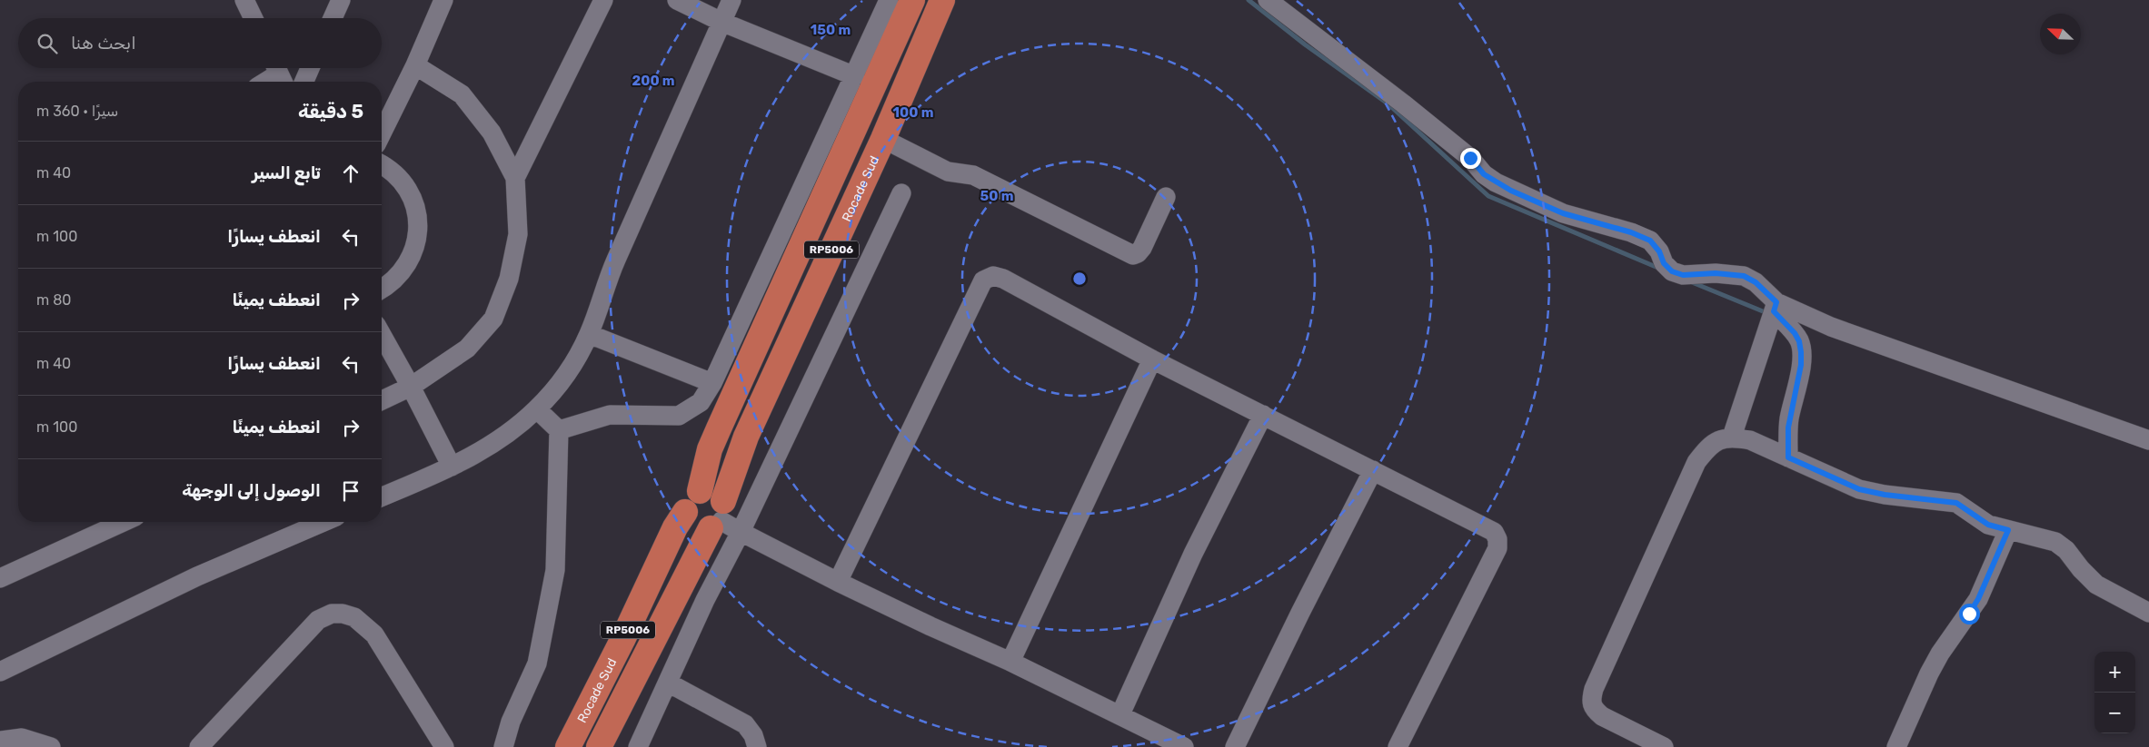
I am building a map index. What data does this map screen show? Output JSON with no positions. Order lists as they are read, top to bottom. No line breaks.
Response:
{"streets":{"highway":["Rocade Sud","RP5006"]},"north":"top left","page":{"search":"ابحث هنا","heading":["5 دقيقة","سيرًا · 360 m"],"list":[["تابع السير","40 m"],["انعطف يسارًا","100 m"],["انعطف يمينًا","80 m"],["انعطف يسارًا","40 m"],["انعطف يمينًا","100 m"],"الوصول إلى الوجهة"],"map_buttons":["+","−"]},"rings":["150 m","200 m","100 m","50 m"]}
